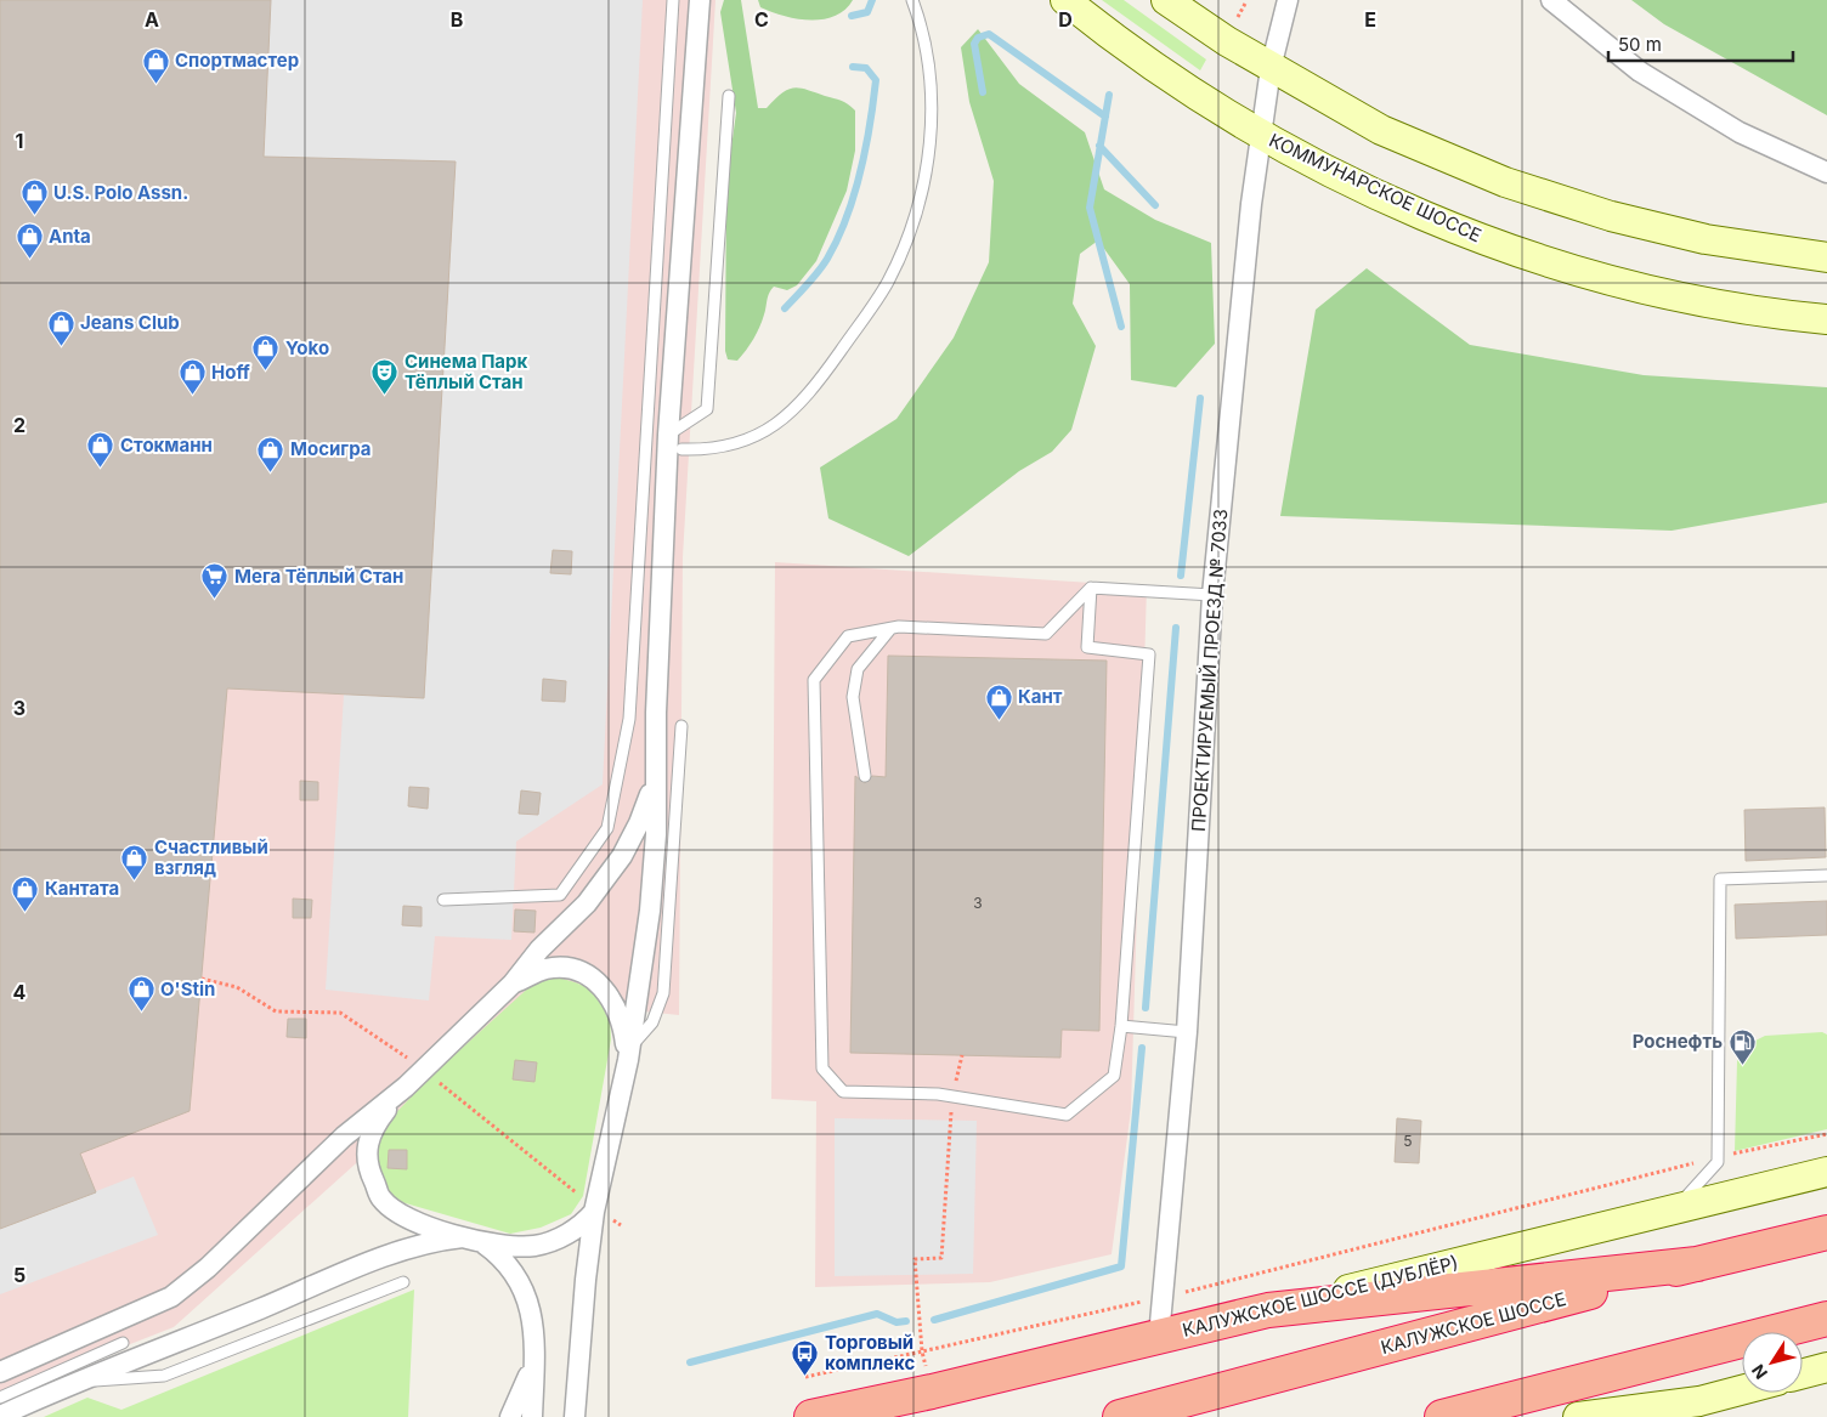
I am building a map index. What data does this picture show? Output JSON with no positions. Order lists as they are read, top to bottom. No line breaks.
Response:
{"streets":{"highway":["КАЛУЖСКОЕ ШОССЕ (ДУБЛЁР)","КАЛУЖСКОЕ ШОССЕ"],"main road":["КОММУНАРСКОЕ ШОССЕ"],"street":["ПРОЕКТИРУЕМЫЙ ПРОЕЗД № 7033"]},"crossings":[["КОММУНАРСКОЕ ШОССЕ","ПРОЕКТИРУЕМЫЙ ПРОЕЗД № 7033"],["ПРОЕКТИРУЕМЫЙ ПРОЕЗД № 7033","КАЛУЖСКОЕ ШОССЕ (ДУБЛЁР)"]],"places":{"shop":["Спортмастер","U.S. Polo Assn.","Anta","Jeans Club","Yoko","Hoff","Стокманн","Мосигра","Кант","Счастливый взгляд","Кантата","O'Stin"],"theatre":["Синема Парк Тёплый Стан"],"supermarket":["Мега Тёплый Cтан"],"fuel station":["Роснефть"],"bus stop":["Торговый комплекс"]},"house_numbers":["3","5"],"scale_bar":"50 m","north":"bottom left","grid":{"columns":["A","B","C","D","E"],"rows":["1","2","3","4","5"]}}
